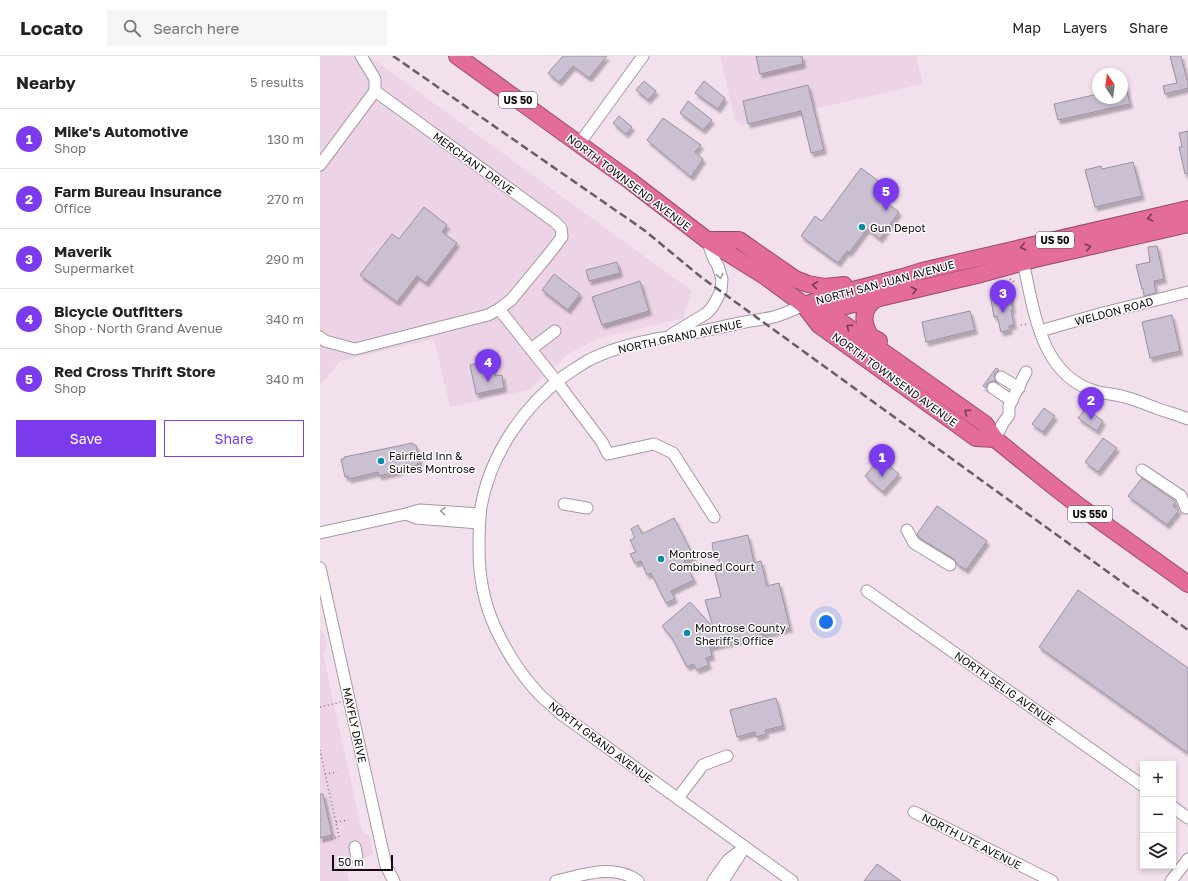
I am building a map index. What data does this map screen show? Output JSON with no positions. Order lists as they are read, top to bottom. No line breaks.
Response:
{"streets":{"highway":["US 50","NORTH TOWNSEND AVENUE","NORTH SAN JUAN AVENUE","US 550"],"street":["MERCHANT DRIVE","WELDON ROAD","NORTH GRAND AVENUE","NORTH SELIG AVENUE","MAYFLY DRIVE","NORTH UTE AVENUE"]},"crossings":[["US 50","NORTH TOWNSEND AVENUE"],["US 50","NORTH SAN JUAN AVENUE"],["NORTH TOWNSEND AVENUE","NORTH SAN JUAN AVENUE"],["NORTH TOWNSEND AVENUE","NORTH GRAND AVENUE"],["NORTH SAN JUAN AVENUE","NORTH GRAND AVENUE"]],"places":["Gun Depot","Fairfield Inn & Suites Montrose","Montrose Combined Court","Montrose County Sheriff's Office"],"scale_bar":"50 m","north":"top","page":{"header":"Locato","search":"Search here","nav":["Map","Layers","Share"],"heading":["Nearby","5 results"],"list":[{"mark":"1","name":"Mike's Automotive","note":"Shop","value":"130 m"},{"mark":"2","name":"Farm Bureau Insurance","note":"Office","value":"270 m"},{"mark":"3","name":"Maverik","note":"Supermarket","value":"290 m"},{"mark":"4","name":"Bicycle Outfitters","note":"Shop · North Grand Avenue","value":"340 m"},{"mark":"5","name":"Red Cross Thrift Store","note":"Shop","value":"340 m"}],"pins":["5","3","4","2","1"],"buttons":["Save","Share"],"map_buttons":["+","−"],"scale":"50 m"}}
